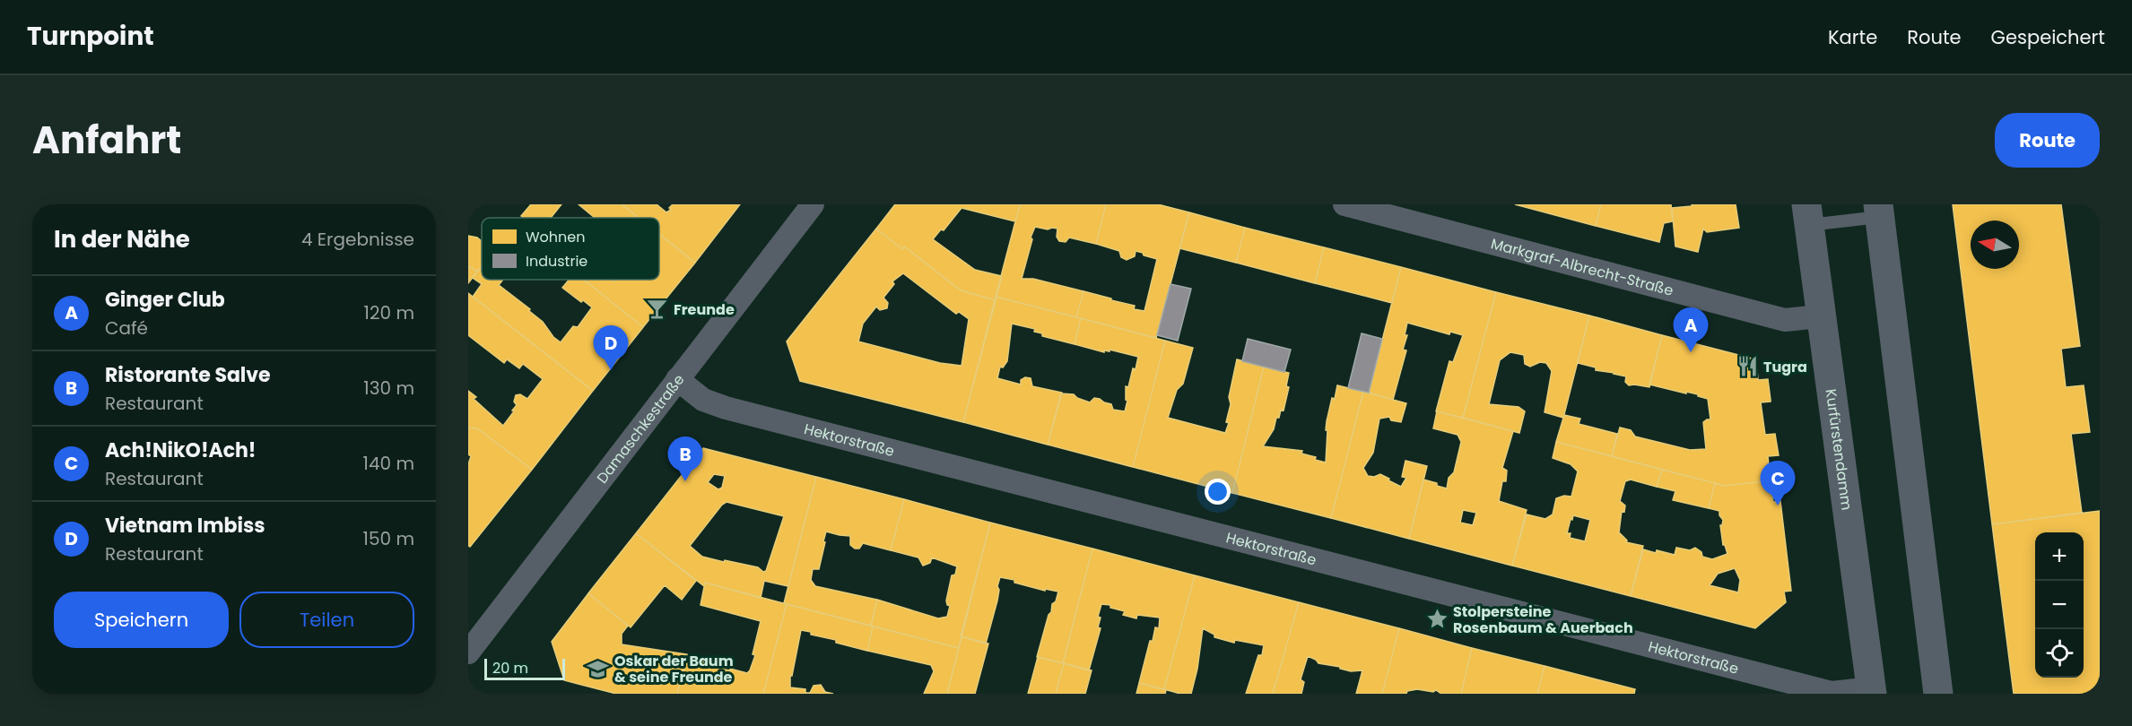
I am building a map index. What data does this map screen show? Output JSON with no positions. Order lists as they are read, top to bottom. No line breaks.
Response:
{"streets":{"main road":["Kurfürstendamm"],"street":["Markgraf-Albrecht-Straße","Damaschkestraße","Hektorstraße"]},"crossings":[["Markgraf-Albrecht-Straße","Kurfürstendamm"],["Damaschkestraße","Hektorstraße"],["Hektorstraße","Kurfürstendamm"]],"places":{"bar":["Freunde"],"restaurant":["Tugra"],"place":["Stolpersteine Rosenbaum & Auerbach"],"school or university":["Oskar der Baum & seine Freunde"]},"legend":["Wohnen","Industrie"],"scale_bar":"20 m","north":"left","page":{"header":"Turnpoint","nav":["Karte","Route","Gespeichert"],"title":"Anfahrt","buttons":["Route",["Speichern","Teilen"]],"heading":["In der Nähe","4 Ergebnisse"],"list":[{"mark":"A","name":"Ginger Club","note":"Café","value":"120 m"},{"mark":"B","name":"Ristorante Salve","note":"Restaurant","value":"130 m"},{"mark":"C","name":"Ach!NikO!Ach!","note":"Restaurant","value":"140 m"},{"mark":"D","name":"Vietnam Imbiss","note":"Restaurant","value":"150 m"}],"pins":["A","D","B","C"],"map_buttons":["+","−"],"scale":"20 m"}}
